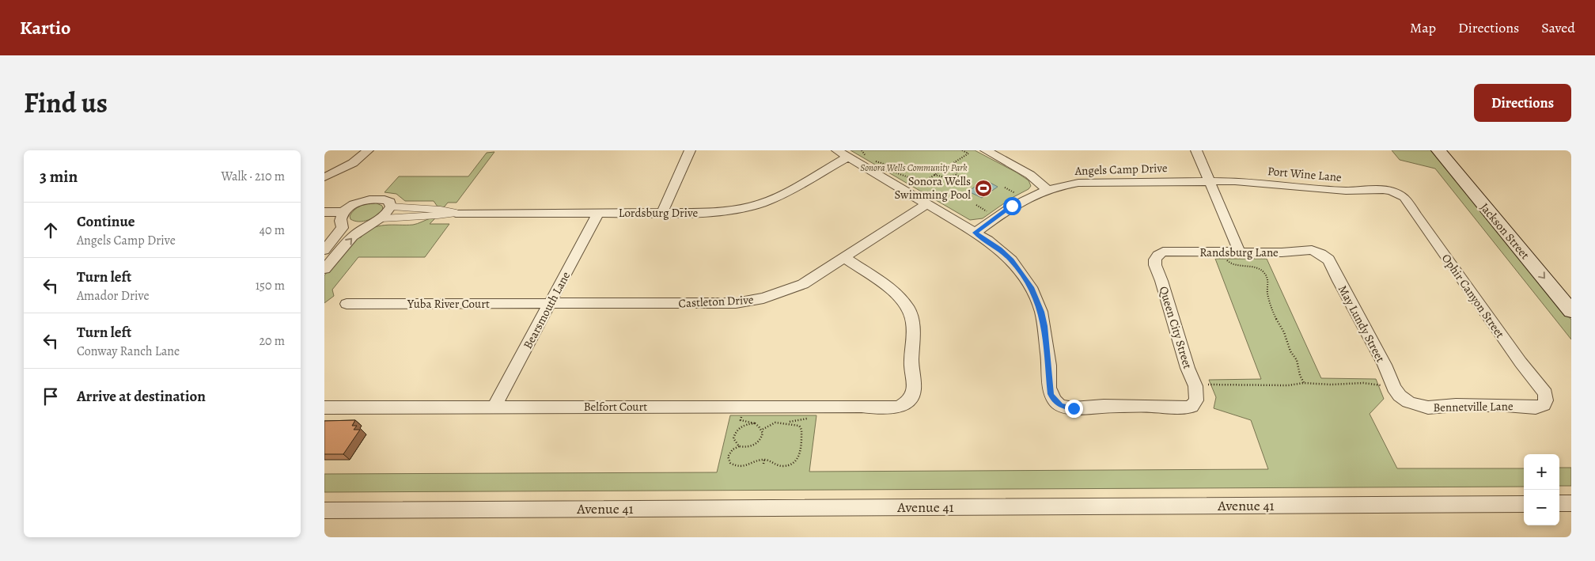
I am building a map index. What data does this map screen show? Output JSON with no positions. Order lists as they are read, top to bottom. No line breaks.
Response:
{"streets":{"street":["Angels Camp Drive","Port Wine Lane","Lordsburg Drive","Jackson Street","Randsburg Lane","Ophir Canyon Street","Castleton Drive","Yuba River Court","Bearsmouth Lane","May Lundy Street","Queen City Street","Belfort Court","Bennetville Lane","Avenue 41"]},"crossings":[["Angels Camp Drive","Port Wine Lane"],["Angels Camp Drive","Queen City Street"],["Port Wine Lane","Ophir Canyon Street"],["Lordsburg Drive","Bearsmouth Lane"],["Randsburg Lane","May Lundy Street"],["Randsburg Lane","Queen City Street"],["Ophir Canyon Street","Bennetville Lane"],["Castleton Drive","Yuba River Court"],["Castleton Drive","Bearsmouth Lane"],["Castleton Drive","Belfort Court"],["Yuba River Court","Bearsmouth Lane"],["Bearsmouth Lane","Belfort Court"],["May Lundy Street","Bennetville Lane"]],"parks":["Sonora Wells Community Park"],"places":{"sports":["Sonora Wells Swimming Pool"]},"page":{"header":"Kartio","nav":["Map","Directions","Saved"],"title":"Find us","buttons":"Directions","heading":["3 min","Walk · 210 m"],"list":[["Continue","Angels Camp Drive","40 m"],["Turn left","Amador Drive","150 m"],["Turn left","Conway Ranch Lane","20 m"],"Arrive at destination"],"map_buttons":["+","−"]}}
